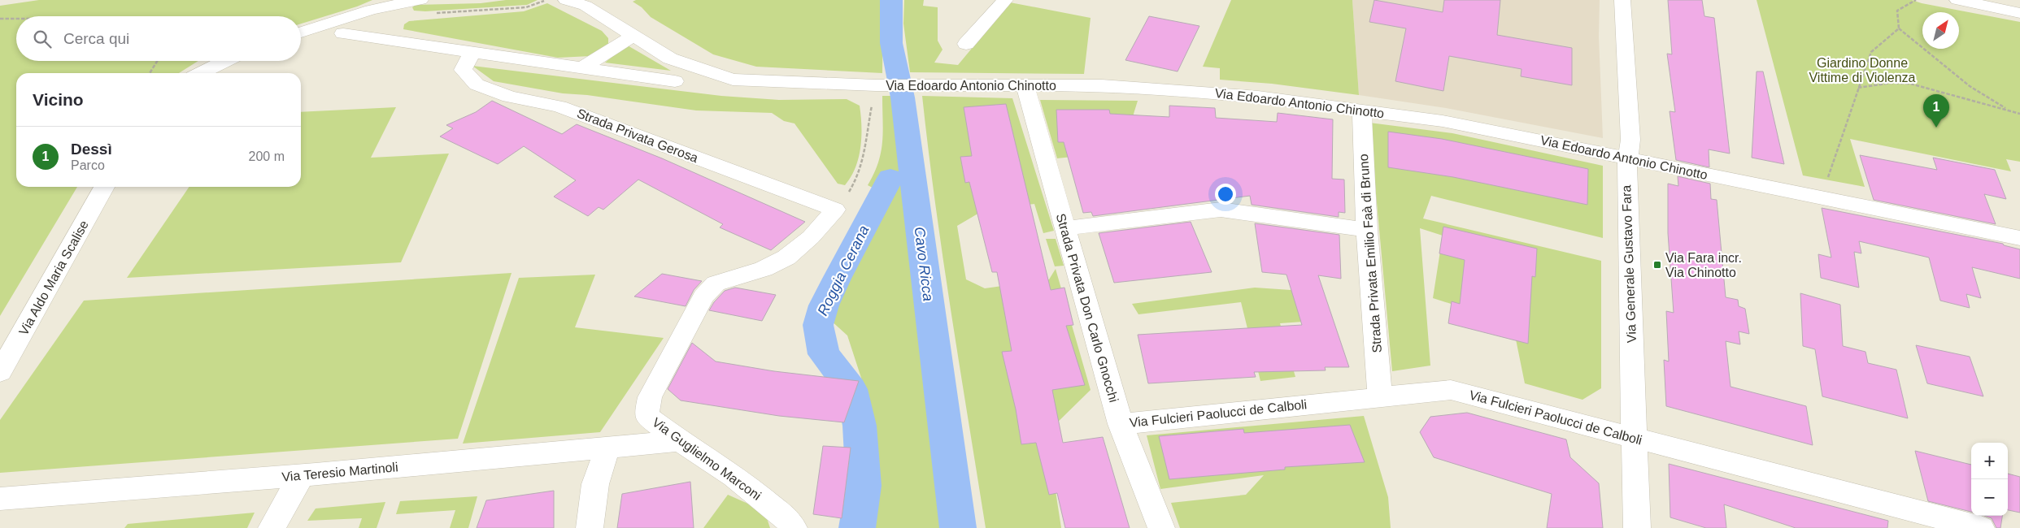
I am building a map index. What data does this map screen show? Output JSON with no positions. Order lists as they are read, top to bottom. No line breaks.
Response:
{"streets":{"street":["Via Edoardo Antonio Chinotto","Strada Privata Gerosa","Strada Privata Emilio Faà di Bruno","Via Generale Gustavo Fara","Via Aldo Maria Scalise","Strada Privata Don Carlo Gnocchi","Via Fulcieri Paolucci de Calboli","Via Guglielmo Marconi","Via Teresio Martinoli"]},"crossings":[["Via Edoardo Antonio Chinotto","Strada Privata Emilio Faà di Bruno"],["Via Edoardo Antonio Chinotto","Via Generale Gustavo Fara"],["Via Edoardo Antonio Chinotto","Strada Privata Don Carlo Gnocchi"],["Strada Privata Gerosa","Via Guglielmo Marconi"],["Strada Privata Emilio Faà di Bruno","Via Fulcieri Paolucci de Calboli"],["Via Generale Gustavo Fara","Via Fulcieri Paolucci de Calboli"],["Strada Privata Don Carlo Gnocchi","Via Fulcieri Paolucci de Calboli"],["Via Guglielmo Marconi","Via Teresio Martinoli"]],"water":["Cavo Ricca","Roggia Cerana"],"parks":["Giardino Donne Vittime di Violenza"],"places":{"transit":["Via Fara incr. Via Chinotto"]},"north":"top right","page":{"search":"Cerca qui","heading":"Vicino","pins":"1","list":[{"mark":"1","name":"Dessì","note":"Parco","value":"200 m"}],"map_buttons":["+","−"]}}
